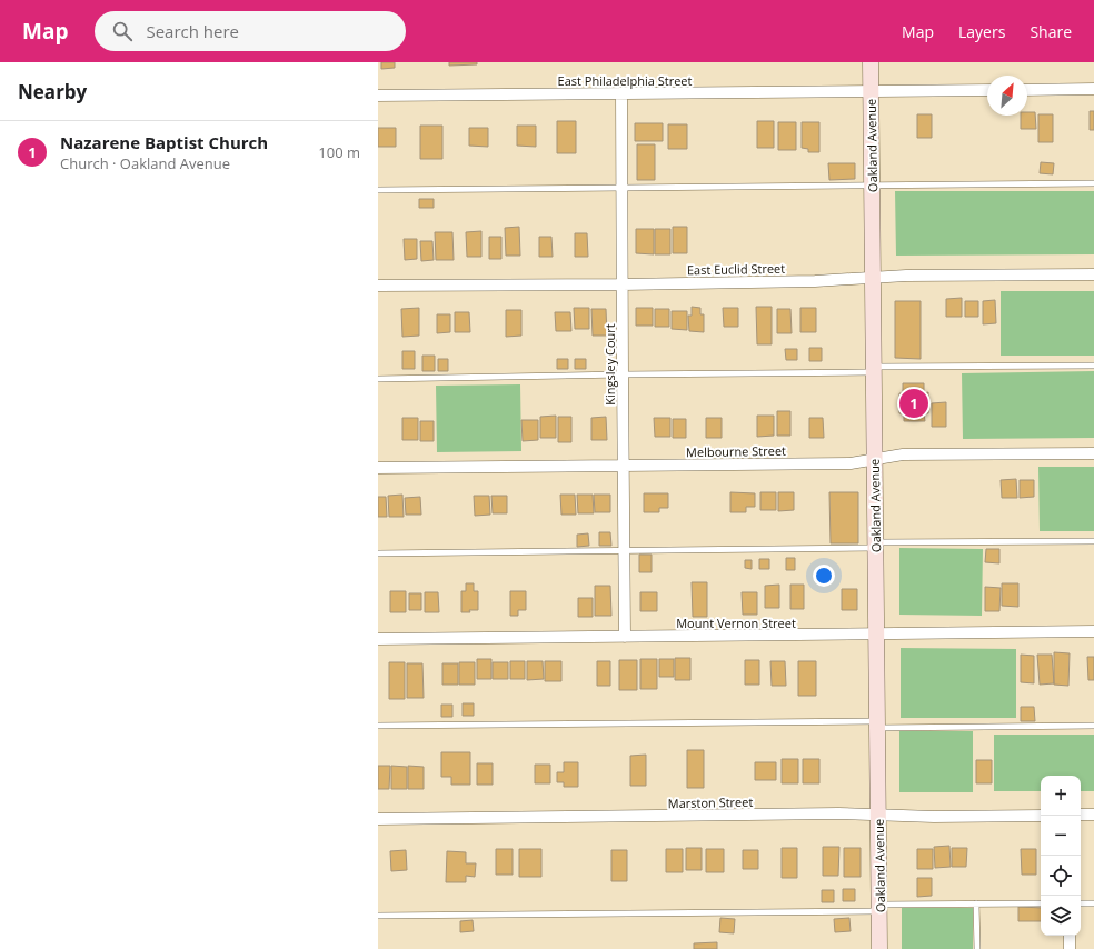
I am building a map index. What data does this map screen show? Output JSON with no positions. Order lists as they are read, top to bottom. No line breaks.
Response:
{"streets":{"street":["East Philadelphia Street","Oakland Avenue","East Euclid Street","Kingsley Court","Melbourne Street","Mount Vernon Street","Marston Street"]},"crossings":[["East Philadelphia Street","Oakland Avenue"],["East Philadelphia Street","Kingsley Court"],["Oakland Avenue","East Euclid Street"],["Oakland Avenue","Melbourne Street"],["Oakland Avenue","Mount Vernon Street"],["Oakland Avenue","Marston Street"],["East Euclid Street","Kingsley Court"],["Kingsley Court","Melbourne Street"],["Kingsley Court","Mount Vernon Street"]],"north":"top right","page":{"header":"Map","search":"Search here","nav":["Map","Layers","Share"],"heading":"Nearby","list":[{"mark":"1","name":"Nazarene Baptist Church","note":"Church · Oakland Avenue","value":"100 m"}],"pins":"1","map_buttons":["+","−"]}}
